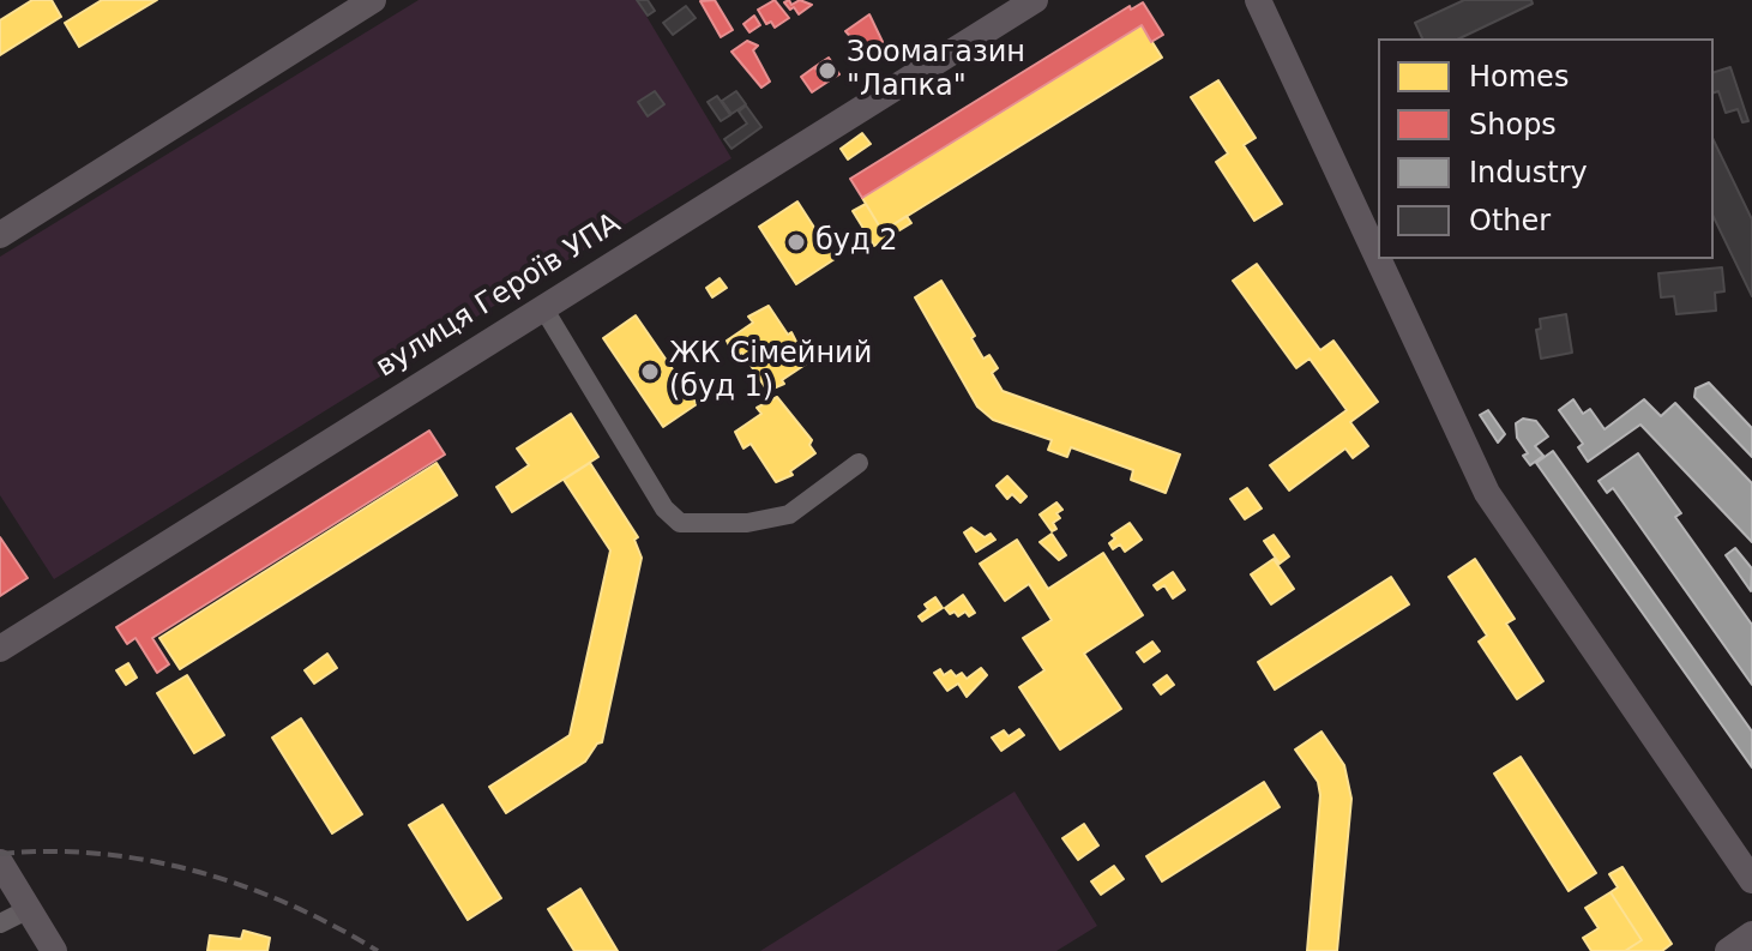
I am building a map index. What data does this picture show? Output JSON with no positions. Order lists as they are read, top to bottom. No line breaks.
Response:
{"streets":{"street":["вулиця Героїв УПА"]},"places":["Зоомагазин \"Лапка\"","буд 2","ЖК Сімейний (буд 1)"],"legend":["Homes","Shops","Industry","Other"]}
